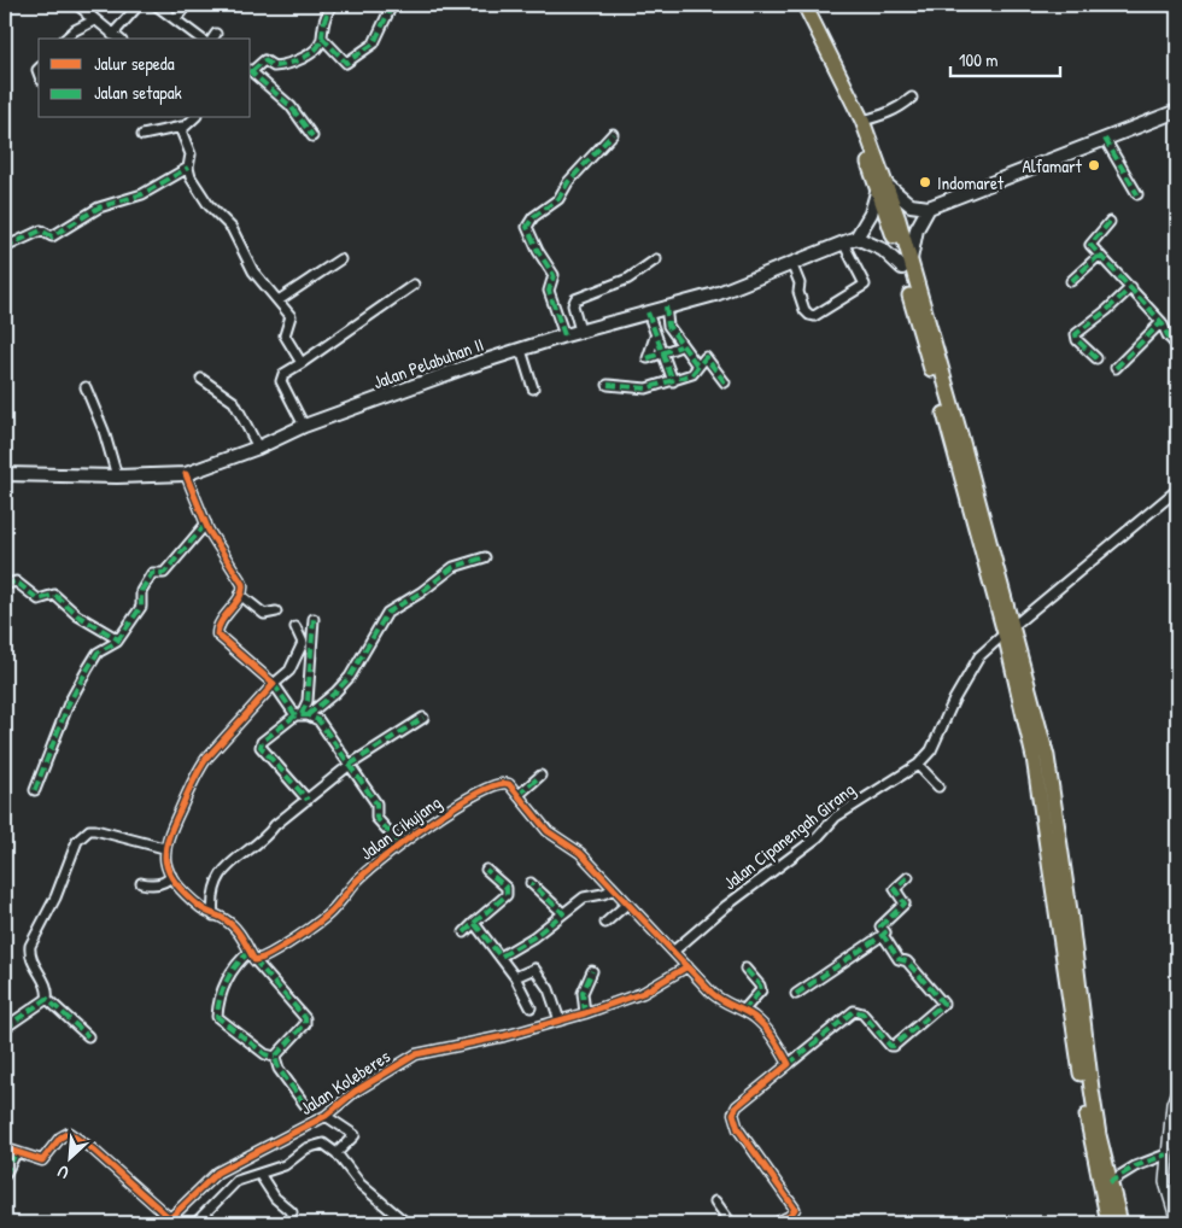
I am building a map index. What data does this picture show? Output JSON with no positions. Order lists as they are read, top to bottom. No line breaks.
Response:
{"streets":{"main road":["Jalan Pelabuhan II"],"street":["Jalan Cikujang","Jalan Cipanengah Girang","Jalan Koleberes"]},"crossings":[["Jalan Cikujang","Jalan Cipanengah Girang"],["Jalan Cikujang","Jalan Koleberes"]],"places":["Alfamart","Indomaret"],"legend":["Jalur sepeda","Jalan setapak"],"scale_bar":"100 m","north":"bottom left"}
